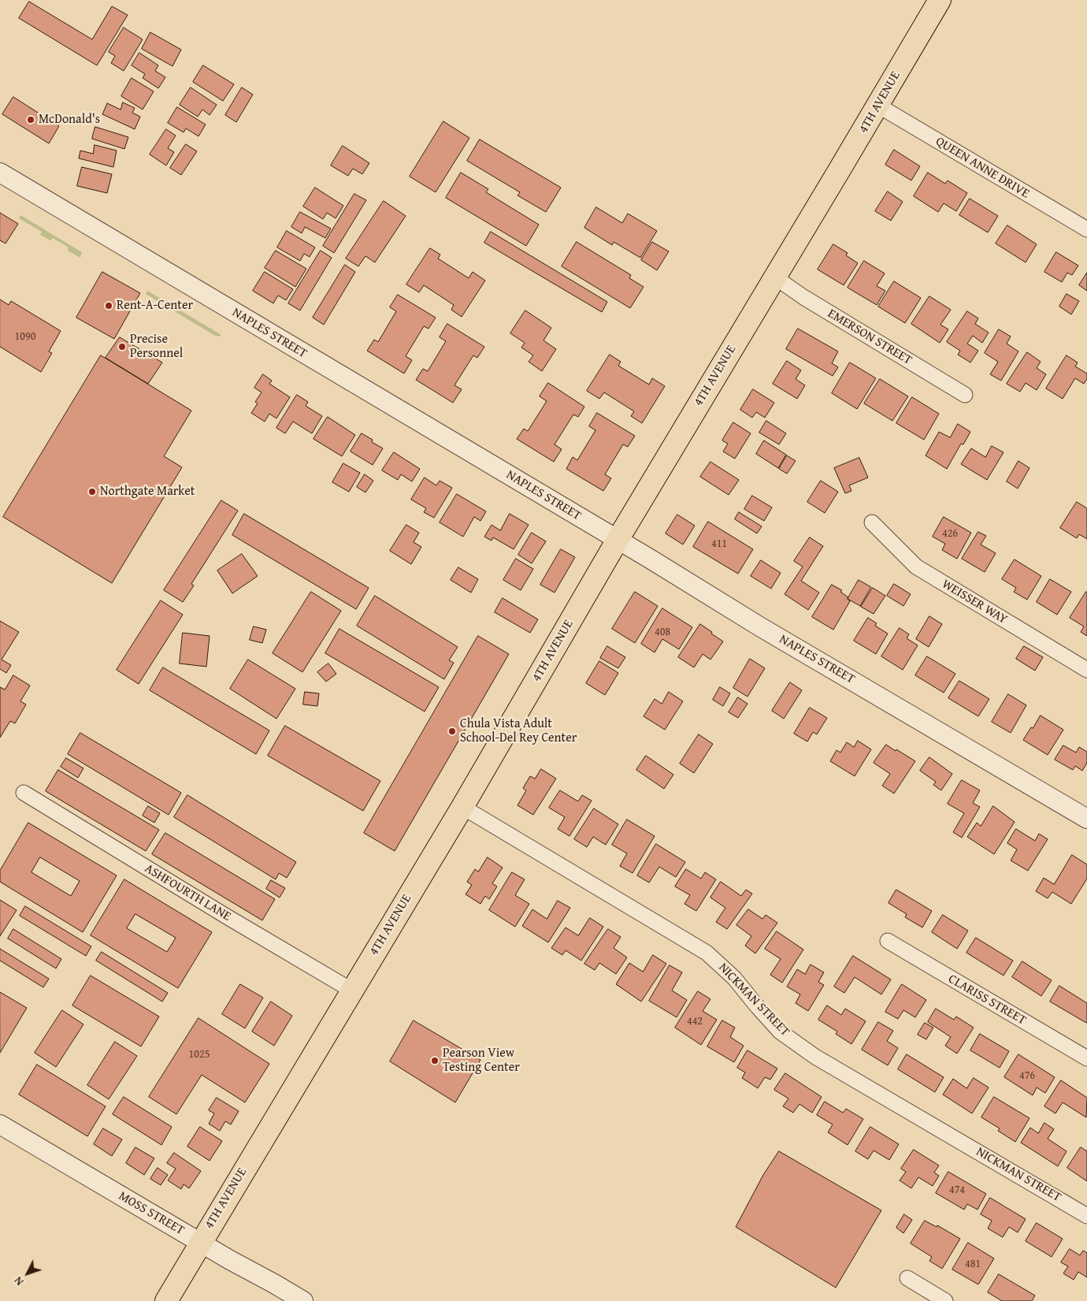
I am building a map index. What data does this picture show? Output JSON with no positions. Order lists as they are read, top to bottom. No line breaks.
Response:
{"streets":{"main road":["4TH AVENUE"],"street":["QUEEN ANNE DRIVE","NAPLES STREET","EMERSON STREET","WEISSER WAY","ASHFOURTH LANE","NICKMAN STREET","CLARISS STREET","MOSS STREET"]},"crossings":[["4TH AVENUE","QUEEN ANNE DRIVE"],["4TH AVENUE","NAPLES STREET"],["4TH AVENUE","EMERSON STREET"],["4TH AVENUE","ASHFOURTH LANE"],["4TH AVENUE","NICKMAN STREET"],["4TH AVENUE","MOSS STREET"]],"places":["McDonald's","Rent-A-Center","Precise Personnel","Northgate Market","Chula Vista Adult School-Del Rey Center","Pearson View Testing Center"],"house_numbers":["1090","426","411","408","442","1025","476","474","481"],"north":"bottom left"}
